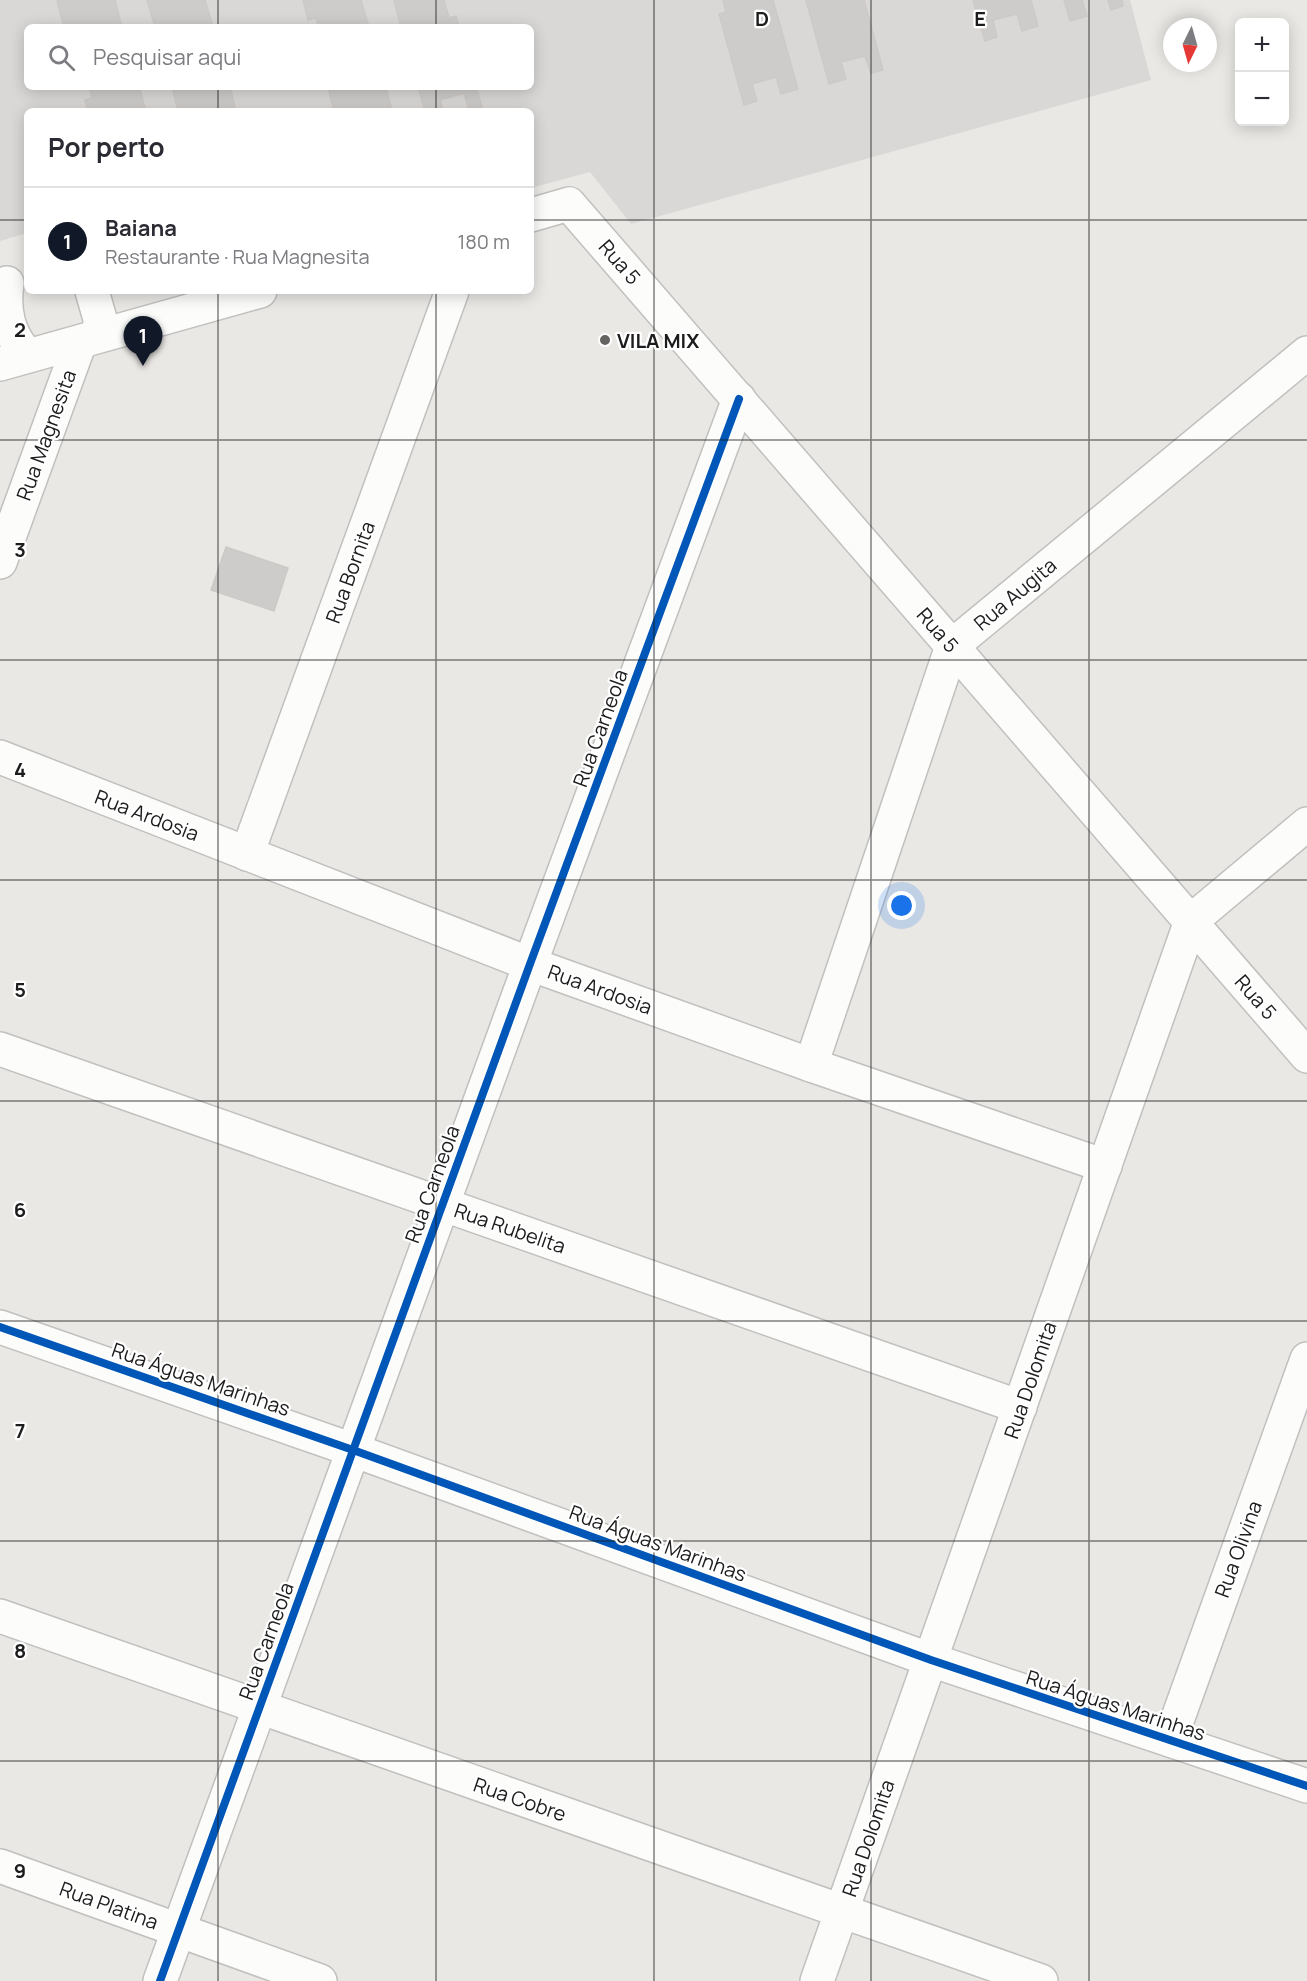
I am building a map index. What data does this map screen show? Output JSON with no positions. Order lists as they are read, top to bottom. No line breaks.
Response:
{"streets":{"street":["Rua 5","Rua Magnesita","Rua Bornita","Rua Augita","Rua Carneola","Rua Ardosia","Rua Rubelita","Rua Águas Marinhas","Rua Dolomita","Rua Olivina","Rua Cobre","Rua Platina"]},"crossings":[["Rua 5","Rua Augita"],["Rua 5","Rua Carneola"],["Rua 5","Rua Dolomita"],["Rua Bornita","Rua Ardosia"],["Rua Carneola","Rua Ardosia"],["Rua Carneola","Rua Rubelita"],["Rua Carneola","Rua Águas Marinhas"],["Rua Carneola","Rua Cobre"],["Rua Carneola","Rua Platina"],["Rua Ardosia","Rua Dolomita"],["Rua Rubelita","Rua Dolomita"],["Rua Águas Marinhas","Rua Dolomita"],["Rua Águas Marinhas","Rua Olivina"],["Rua Dolomita","Rua Cobre"]],"places":["VILA MIX"],"north":"bottom","page":{"map_buttons":["+","−"],"search":"Pesquisar aqui","heading":"Por perto","list":[{"mark":"1","name":"Baiana","note":"Restaurante · Rua Magnesita","value":"180 m"}],"pins":"1"},"grid":{"columns":["D","E"],"rows":["2","3","4","5","6","7","8","9"]}}
